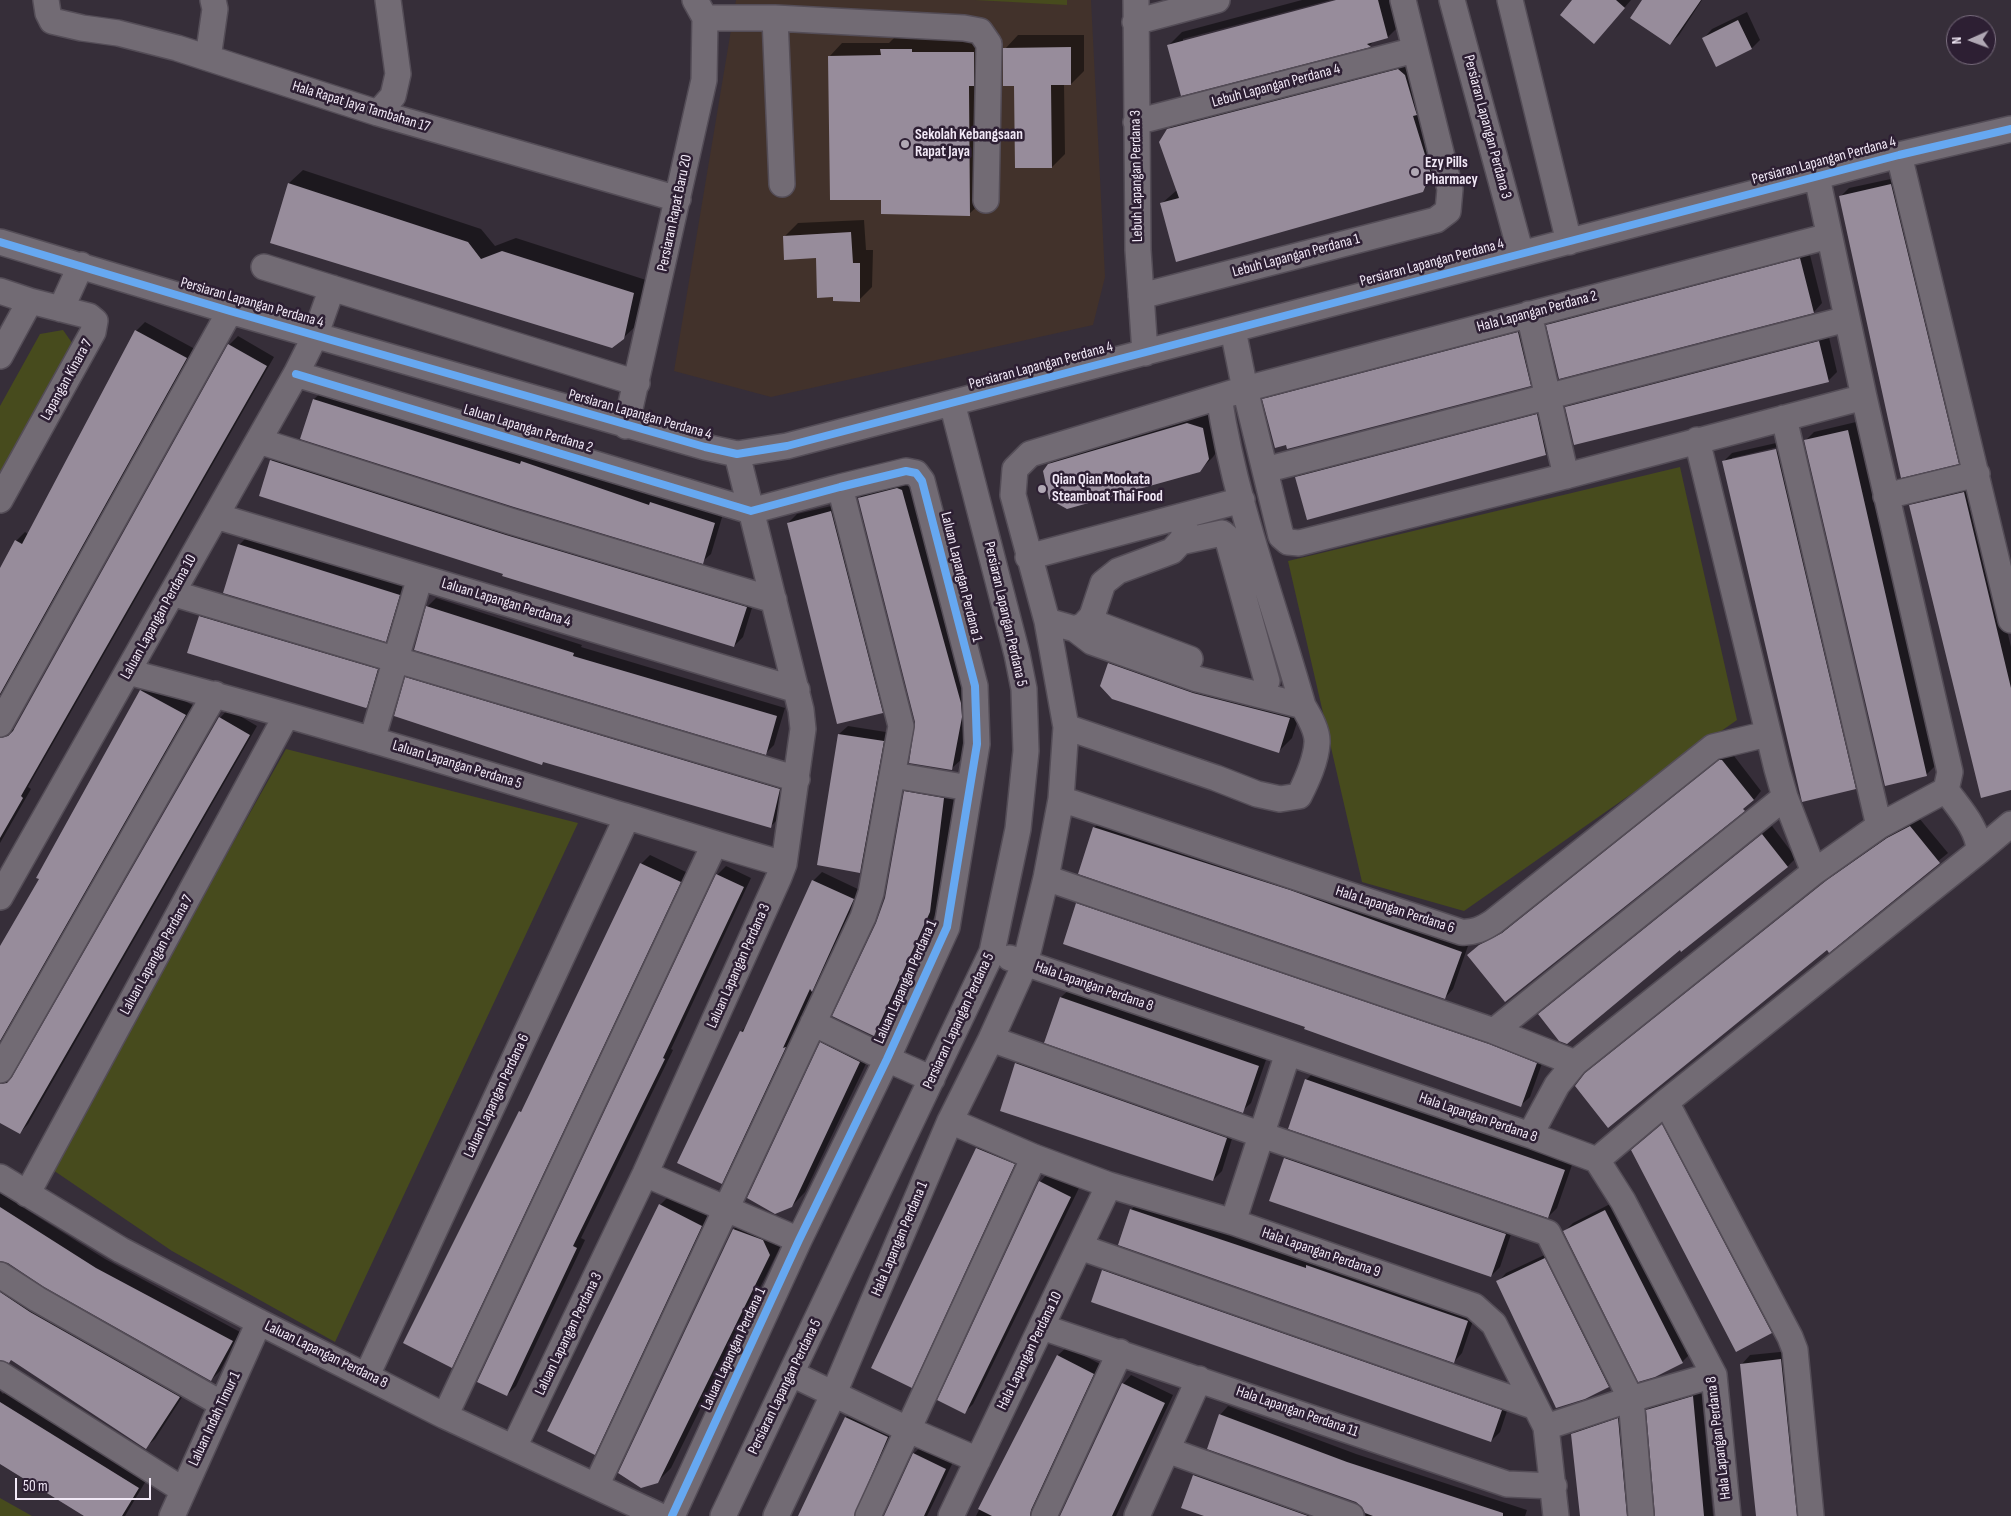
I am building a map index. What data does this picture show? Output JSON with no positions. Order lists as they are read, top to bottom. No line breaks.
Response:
{"streets":{"street":["Lebuh Lapangan Perdana 4","Hala Rapat Jaya Tambahan 17","Persiaran Lapangan Perdana 3","Persiaran Lapangan Perdana 4","Lebuh Lapangan Perdana 3","Persiaran Rapat Baru 20","Lebuh Lapangan Perdana 1","Hala Lapangan Perdana 2","Lapangan Kinara 7","Laluan Lapangan Perdana 2","Laluan Lapangan Perdana 1","Laluan Lapangan Perdana 4","Persiaran Lapangan Perdana 5","Laluan Lapangan Perdana 10","Laluan Lapangan Perdana 5","Hala Lapangan Perdana 6","Laluan Lapangan Perdana 7","Laluan Lapangan Perdana 3","Hala Lapangan Perdana 8","Laluan Lapangan Perdana 6","Hala Lapangan Perdana 1","Hala Lapangan Perdana 9","Hala Lapangan Perdana 10","Laluan Lapangan Perdana 8","Hala Lapangan Perdana 11","Laluan Indah Timur 1"]},"crossings":[["Lebuh Lapangan Perdana 4","Lebuh Lapangan Perdana 3"],["Lebuh Lapangan Perdana 4","Lebuh Lapangan Perdana 1"],["Hala Rapat Jaya Tambahan 17","Persiaran Rapat Baru 20"],["Persiaran Lapangan Perdana 3","Persiaran Lapangan Perdana 4"],["Persiaran Lapangan Perdana 4","Lebuh Lapangan Perdana 3"],["Persiaran Lapangan Perdana 4","Persiaran Rapat Baru 20"],["Persiaran Lapangan Perdana 4","Persiaran Lapangan Perdana 5"],["Persiaran Lapangan Perdana 4","Laluan Lapangan Perdana 10"],["Persiaran Lapangan Perdana 4","Laluan Lapangan Perdana 3"],["Lebuh Lapangan Perdana 3","Lebuh Lapangan Perdana 1"],["Hala Lapangan Perdana 2","Hala Lapangan Perdana 1"],["Laluan Lapangan Perdana 2","Laluan Lapangan Perdana 1"],["Laluan Lapangan Perdana 2","Laluan Lapangan Perdana 10"],["Laluan Lapangan Perdana 2","Laluan Lapangan Perdana 3"],["Laluan Lapangan Perdana 1","Laluan Lapangan Perdana 3"],["Laluan Lapangan Perdana 4","Laluan Lapangan Perdana 10"],["Laluan Lapangan Perdana 4","Laluan Lapangan Perdana 3"],["Persiaran Lapangan Perdana 5","Hala Lapangan Perdana 8"],["Laluan Lapangan Perdana 10","Laluan Lapangan Perdana 5"],["Laluan Lapangan Perdana 5","Laluan Lapangan Perdana 7"],["Laluan Lapangan Perdana 5","Laluan Lapangan Perdana 3"],["Laluan Lapangan Perdana 5","Laluan Lapangan Perdana 6"],["Hala Lapangan Perdana 6","Hala Lapangan Perdana 1"],["Laluan Lapangan Perdana 7","Laluan Lapangan Perdana 8"],["Laluan Lapangan Perdana 3","Laluan Lapangan Perdana 8"],["Hala Lapangan Perdana 8","Hala Lapangan Perdana 1"],["Laluan Lapangan Perdana 6","Laluan Lapangan Perdana 8"],["Hala Lapangan Perdana 1","Hala Lapangan Perdana 9"],["Hala Lapangan Perdana 9","Hala Lapangan Perdana 10"],["Hala Lapangan Perdana 9","Hala Lapangan Perdana 11"],["Hala Lapangan Perdana 10","Hala Lapangan Perdana 11"],["Laluan Lapangan Perdana 8","Laluan Indah Timur 1"]],"places":["Sekolah Kebangsaan Rapat Jaya","Ezy Pills Pharmacy","Qian Qian Mookata Steamboat Thai Food"],"scale_bar":"50 m","north":"left"}
